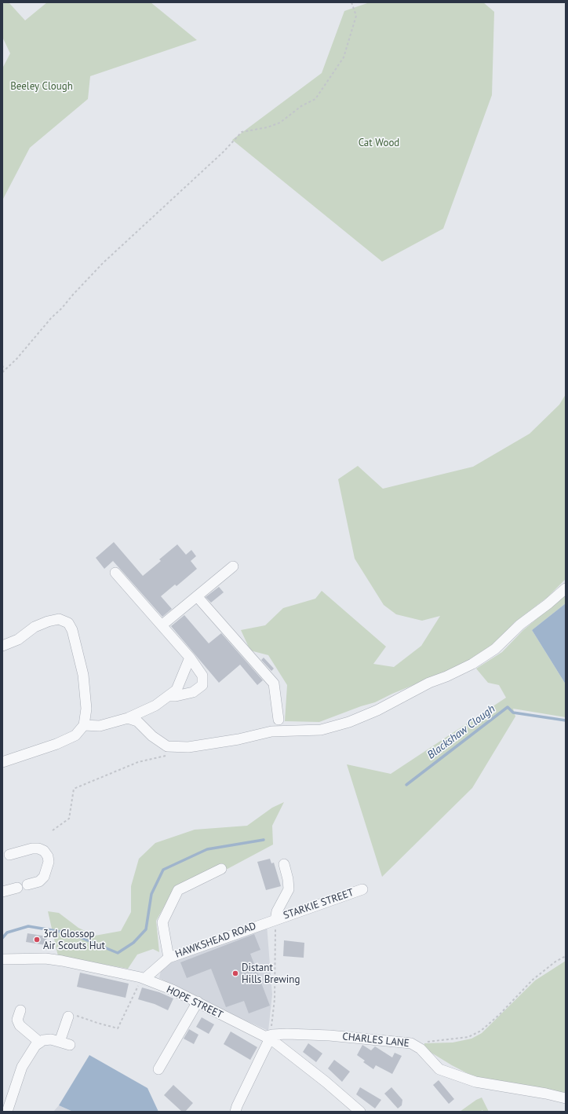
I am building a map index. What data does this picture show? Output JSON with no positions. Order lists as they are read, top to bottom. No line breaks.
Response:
{"streets":{"street":["STARKIE STREET","HAWKSHEAD ROAD","HOPE STREET","CHARLES LANE"]},"crossings":[["STARKIE STREET","HAWKSHEAD ROAD"],["HAWKSHEAD ROAD","HOPE STREET"],["HOPE STREET","CHARLES LANE"]],"water":["Blackshaw Clough"],"parks":["Beeley Clough","Cat Wood"],"places":["3rd Glossop Air Scouts Hut","Distant Hills Brewing"]}
